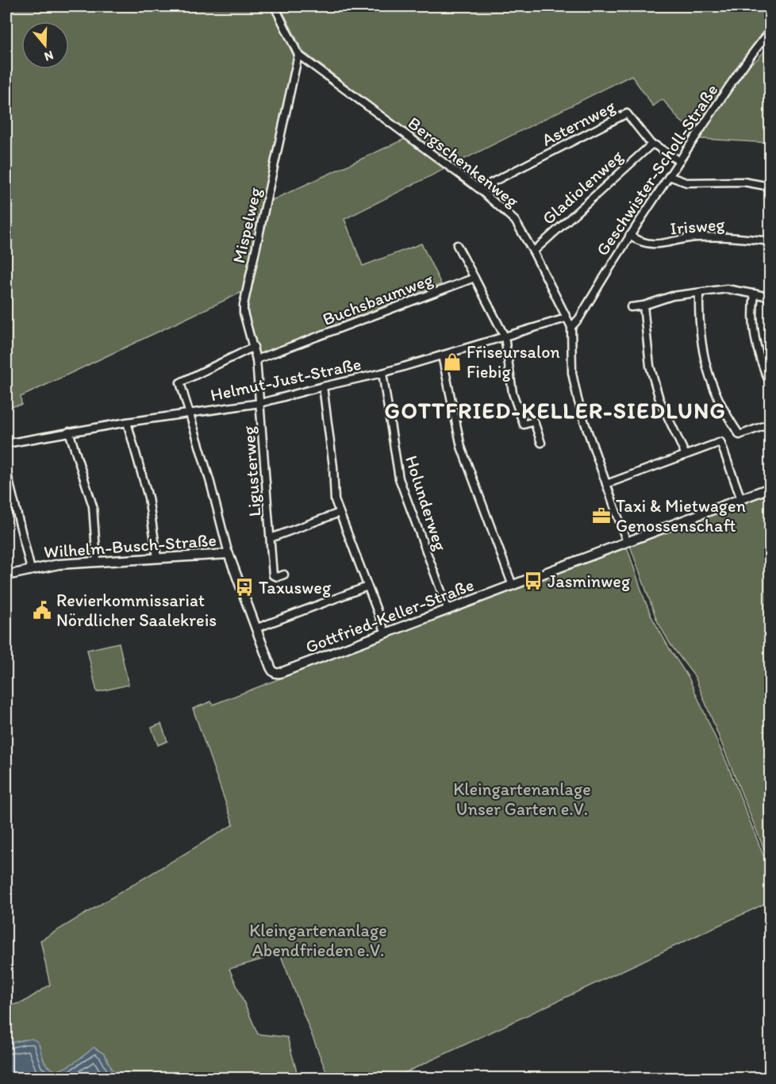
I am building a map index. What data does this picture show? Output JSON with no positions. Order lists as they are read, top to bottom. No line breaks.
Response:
{"streets":{"street":["Asternweg","Bergschenkenweg","Geschwister-Scholl-Straße","Gladiolenweg","Mispelweg","Irisweg","Buchsbaumweg","Helmut-Just-Straße","Ligusterweg","Holunderweg","Wilhelm-Busch-Straße","Gottfried-Keller-Straße"]},"crossings":[["Asternweg","Bergschenkenweg"],["Asternweg","Geschwister-Scholl-Straße"],["Asternweg","Gladiolenweg"],["Bergschenkenweg","Geschwister-Scholl-Straße"],["Bergschenkenweg","Gladiolenweg"],["Bergschenkenweg","Mispelweg"],["Bergschenkenweg","Helmut-Just-Straße"],["Geschwister-Scholl-Straße","Irisweg"],["Mispelweg","Buchsbaumweg"],["Mispelweg","Helmut-Just-Straße"],["Mispelweg","Ligusterweg"],["Mispelweg","Gottfried-Keller-Straße"],["Helmut-Just-Straße","Ligusterweg"],["Helmut-Just-Straße","Holunderweg"],["Helmut-Just-Straße","Gottfried-Keller-Straße"],["Holunderweg","Gottfried-Keller-Straße"],["Wilhelm-Busch-Straße","Gottfried-Keller-Straße"]],"districts":["GOTTFRIED-KELLER-SIEDLUNG"],"parks":["Kleingartenanlage Unser Garten e.V.","Kleingartenanlage Abendfrieden e.V."],"places":{"shop":["Friseursalon Fiebig"],"office":["Taxi & Mietwagen Genossenschaft"],"bus stop":["Jasminweg","Taxusweg"],"public building":["Revierkommissariat Nördlicher Saalekreis"]},"north":"bottom"}
